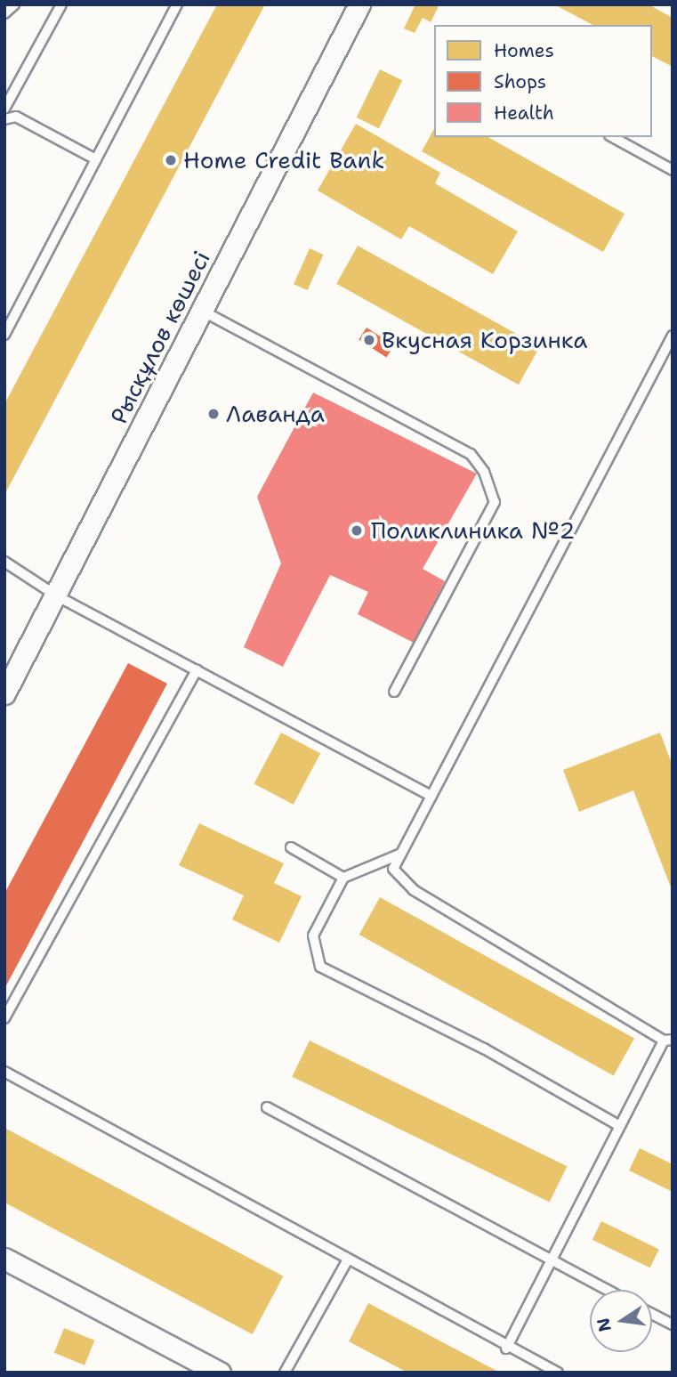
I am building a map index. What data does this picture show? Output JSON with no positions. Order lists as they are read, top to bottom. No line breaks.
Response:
{"streets":{"street":["Рысқұлов көшесі"]},"places":["Home Credit Bank","Вкусная Корзинка","Лаванда","Поликлиника №2"],"legend":["Homes","Shops","Health"],"north":"left"}
